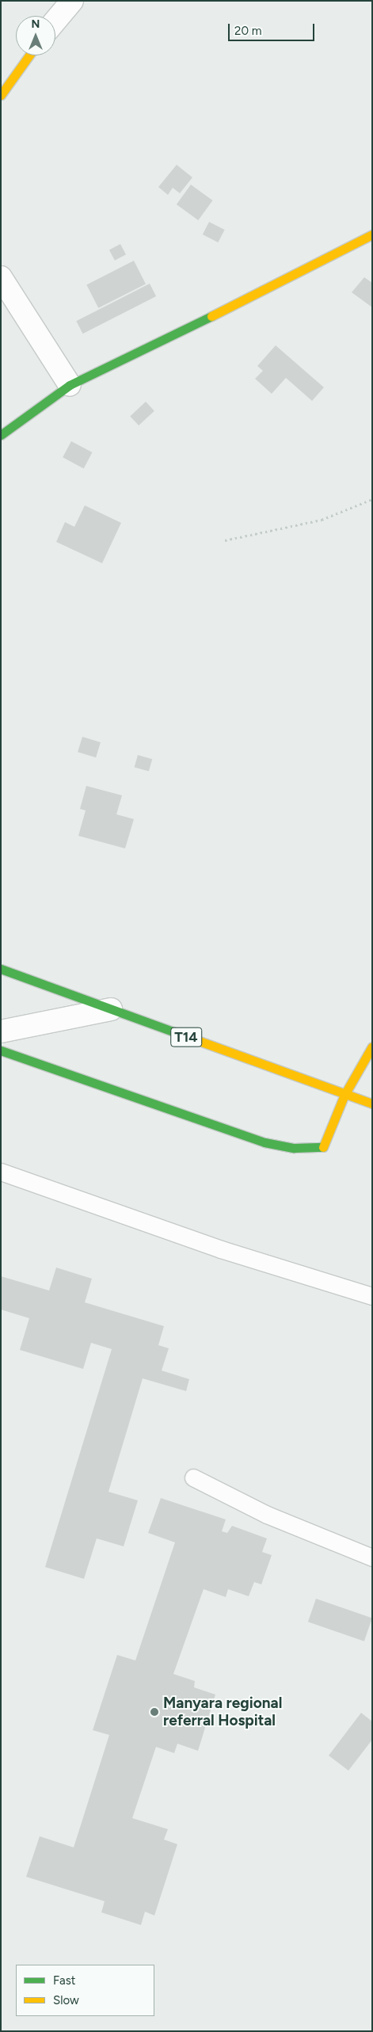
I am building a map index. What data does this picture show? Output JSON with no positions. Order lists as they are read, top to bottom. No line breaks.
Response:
{"streets":{"main road":["T14"]},"places":["Manyara regional referral Hospital"],"legend":["Fast","Slow"],"scale_bar":"20 m","north":"top"}
